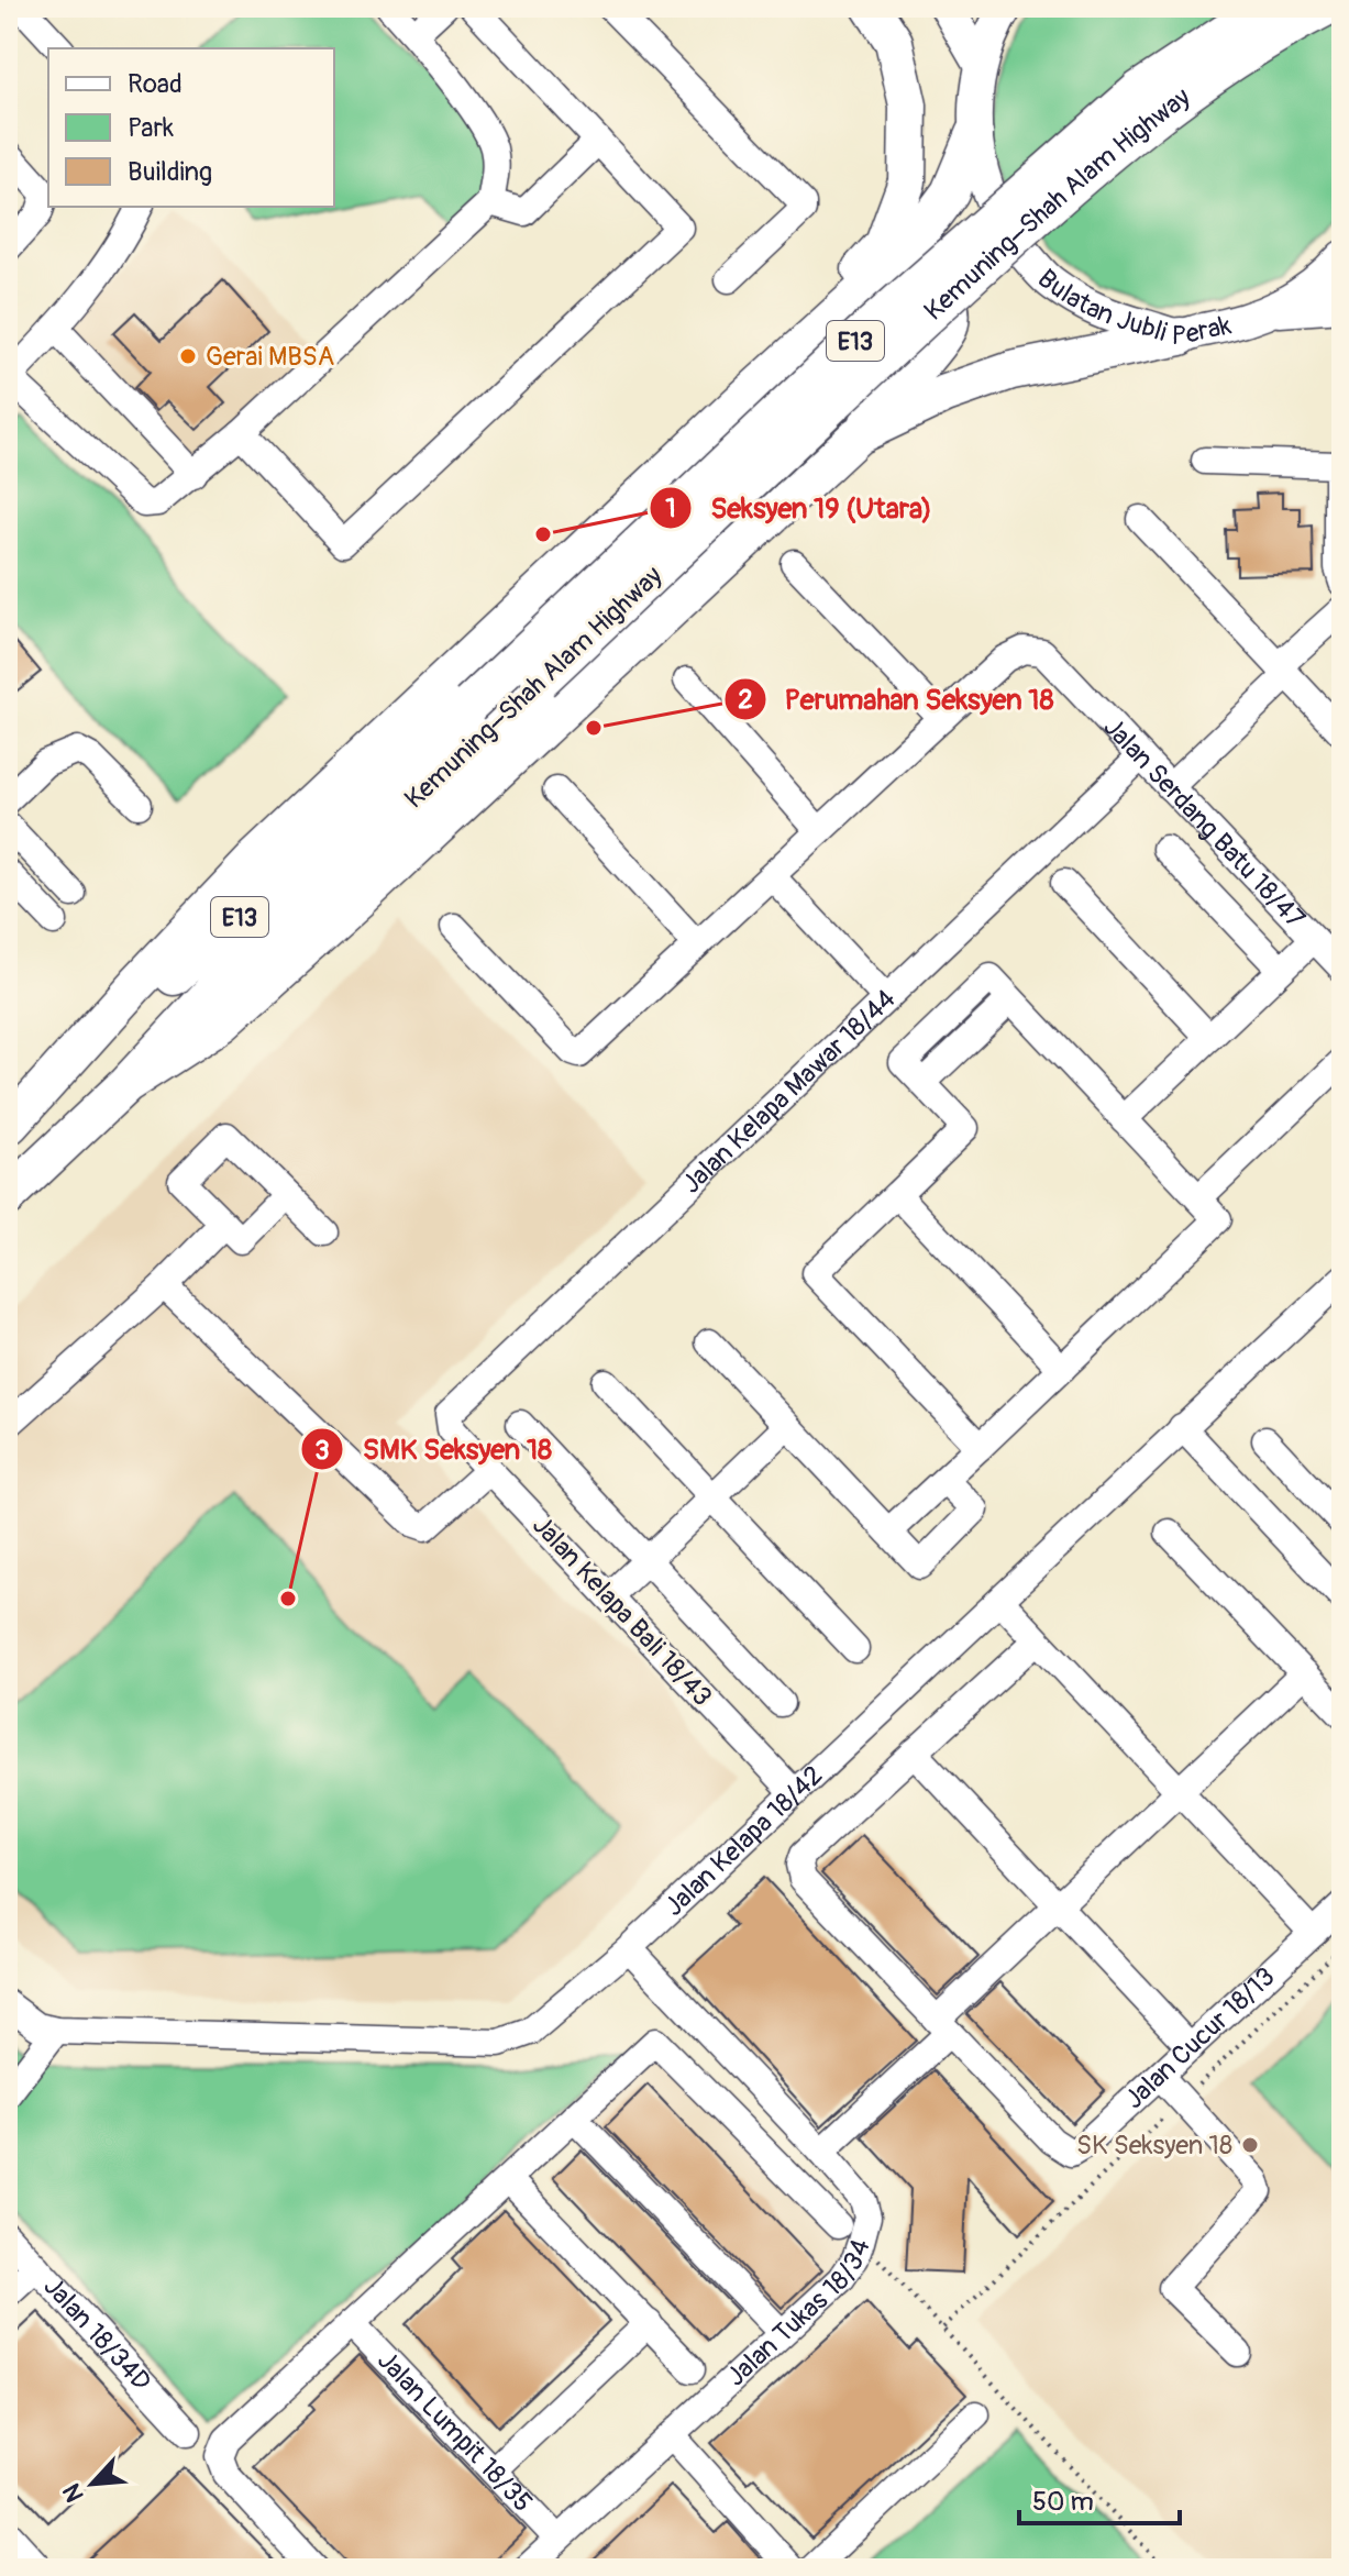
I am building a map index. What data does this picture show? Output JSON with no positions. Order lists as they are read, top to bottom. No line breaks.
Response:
{"streets":{"highway":["Kemuning–Shah Alam Highway","E13"],"main road":["Bulatan Jubli Perak"],"street":["Jalan Serdang Batu 18/47","Jalan Kelapa Mawar 18/44","Jalan Kelapa Bali 18/43","Jalan Kelapa 18/42","Jalan Cucur 18/13","Jalan Tukas 18/34","Jalan 18/34D","Jalan Lumpit 18/35"]},"crossings":[["Jalan Serdang Batu 18/47","Jalan Kelapa Mawar 18/44"],["Jalan Kelapa Mawar 18/44","Jalan Kelapa Bali 18/43"],["Jalan Kelapa Bali 18/43","Jalan Kelapa 18/42"],["Jalan Kelapa 18/42","Jalan Tukas 18/34"],["Jalan Tukas 18/34","Jalan Lumpit 18/35"]],"places":["Gerai MBSA","Seksyen 19 (Utara)","Perumahan Seksyen 18","SMK Seksyen 18","SK Seksyen 18"],"legend":["Road","Park","Building"],"scale_bar":"50 m","north":"bottom left"}
